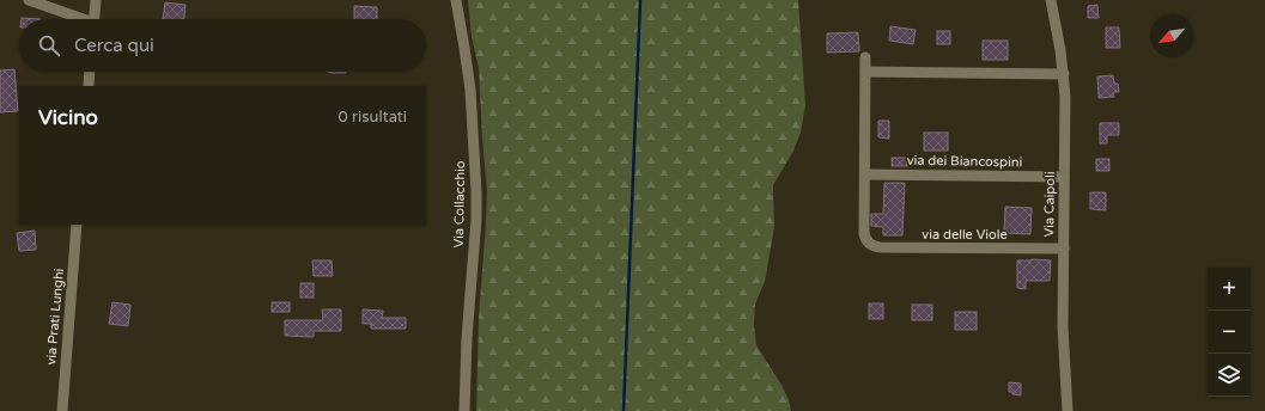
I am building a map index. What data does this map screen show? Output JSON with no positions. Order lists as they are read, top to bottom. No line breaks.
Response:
{"streets":{"street":["via dei Biancospini","Via Collacchio","Via Caipoli","via delle Viole","via Prati Lunghi"]},"crossings":[["via dei Biancospini","Via Caipoli"],["via dei Biancospini","via delle Viole"],["Via Caipoli","via delle Viole"]],"north":"bottom left","page":{"search":"Cerca qui","heading":["Vicino","0 risultati"],"map_buttons":["+","−"]}}
